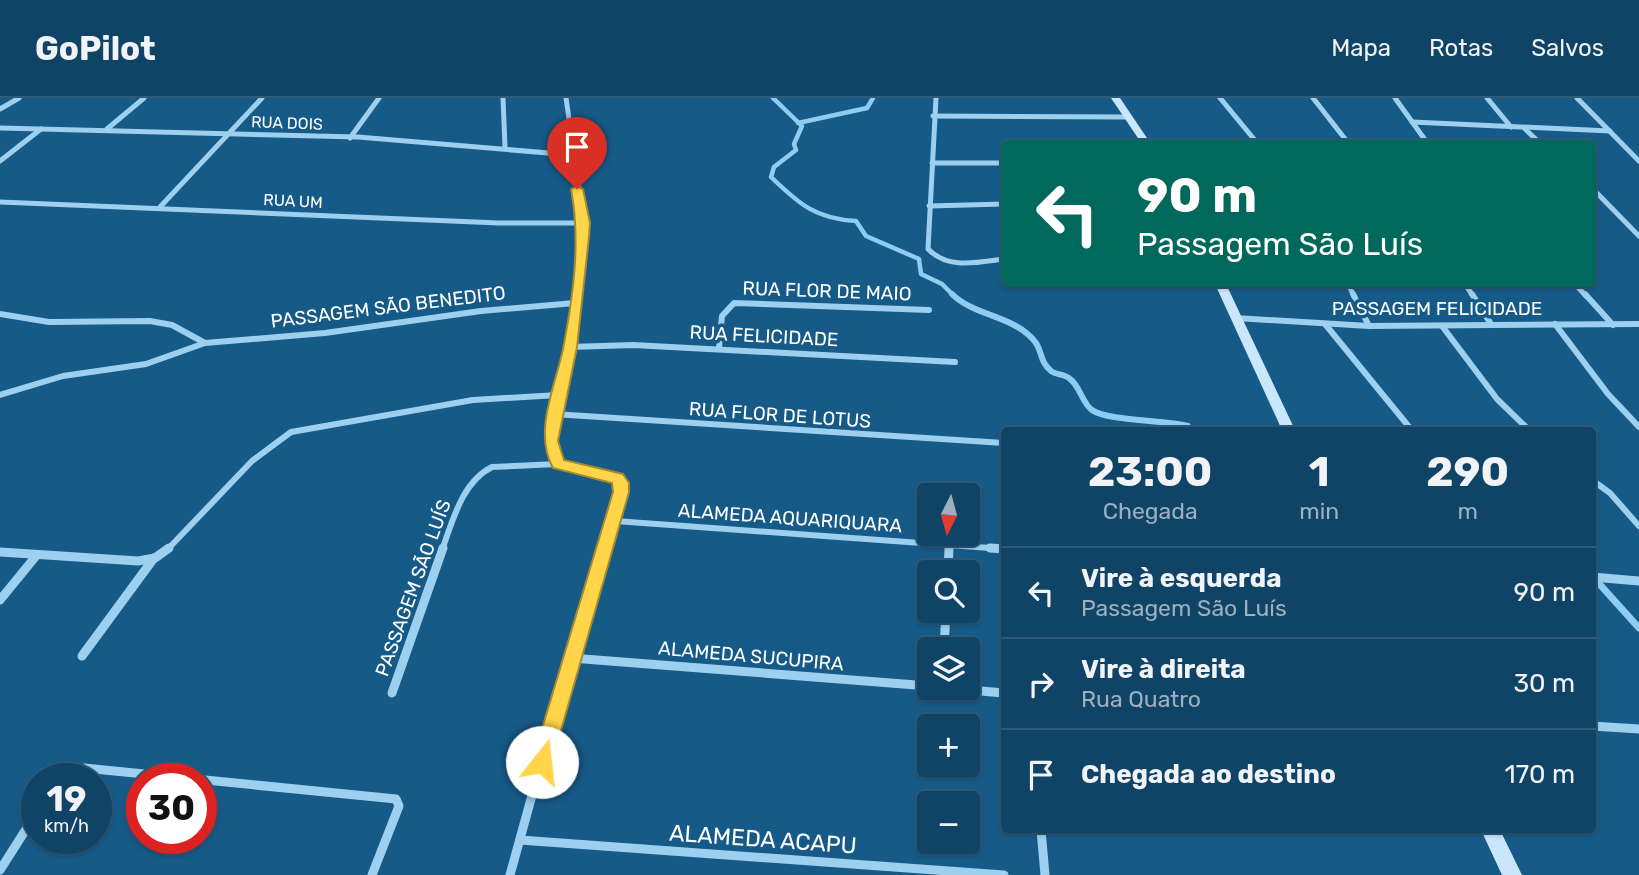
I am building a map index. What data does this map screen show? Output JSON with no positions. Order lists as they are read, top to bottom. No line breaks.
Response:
{"streets":{"street":["RUA DOIS","RUA UM","RUA FLOR DE MAIO","PASSAGEM SÃO BENEDITO","PASSAGEM FELICIDADE","RUA FELICIDADE","RUA FLOR DE LOTUS","ALAMEDA AQUARIQUARA","PASSAGEM SÃO LUÍS","ALAMEDA SUCUPIRA","ALAMEDA ACAPU"]},"crossings":[["RUA FLOR DE MAIO","RUA FELICIDADE"],["ALAMEDA AQUARIQUARA","PASSAGEM SÃO LUÍS"]],"north":"bottom","page":{"header":"GoPilot","nav":["Mapa","Rotas","Salvos"],"turn":["90 m","Passagem São Luís"],"eta":["23:00","Chegada","1","min","290","m"],"map_buttons":["+","−"],"list":[{"name":"Vire à esquerda","note":"Passagem São Luís","value":"90 m"},{"name":"Vire à direita","note":"Rua Quatro","value":"30 m"},{"name":"Chegada ao destino","value":"170 m"}],"speed":"19 km/h","limit":"30"}}
